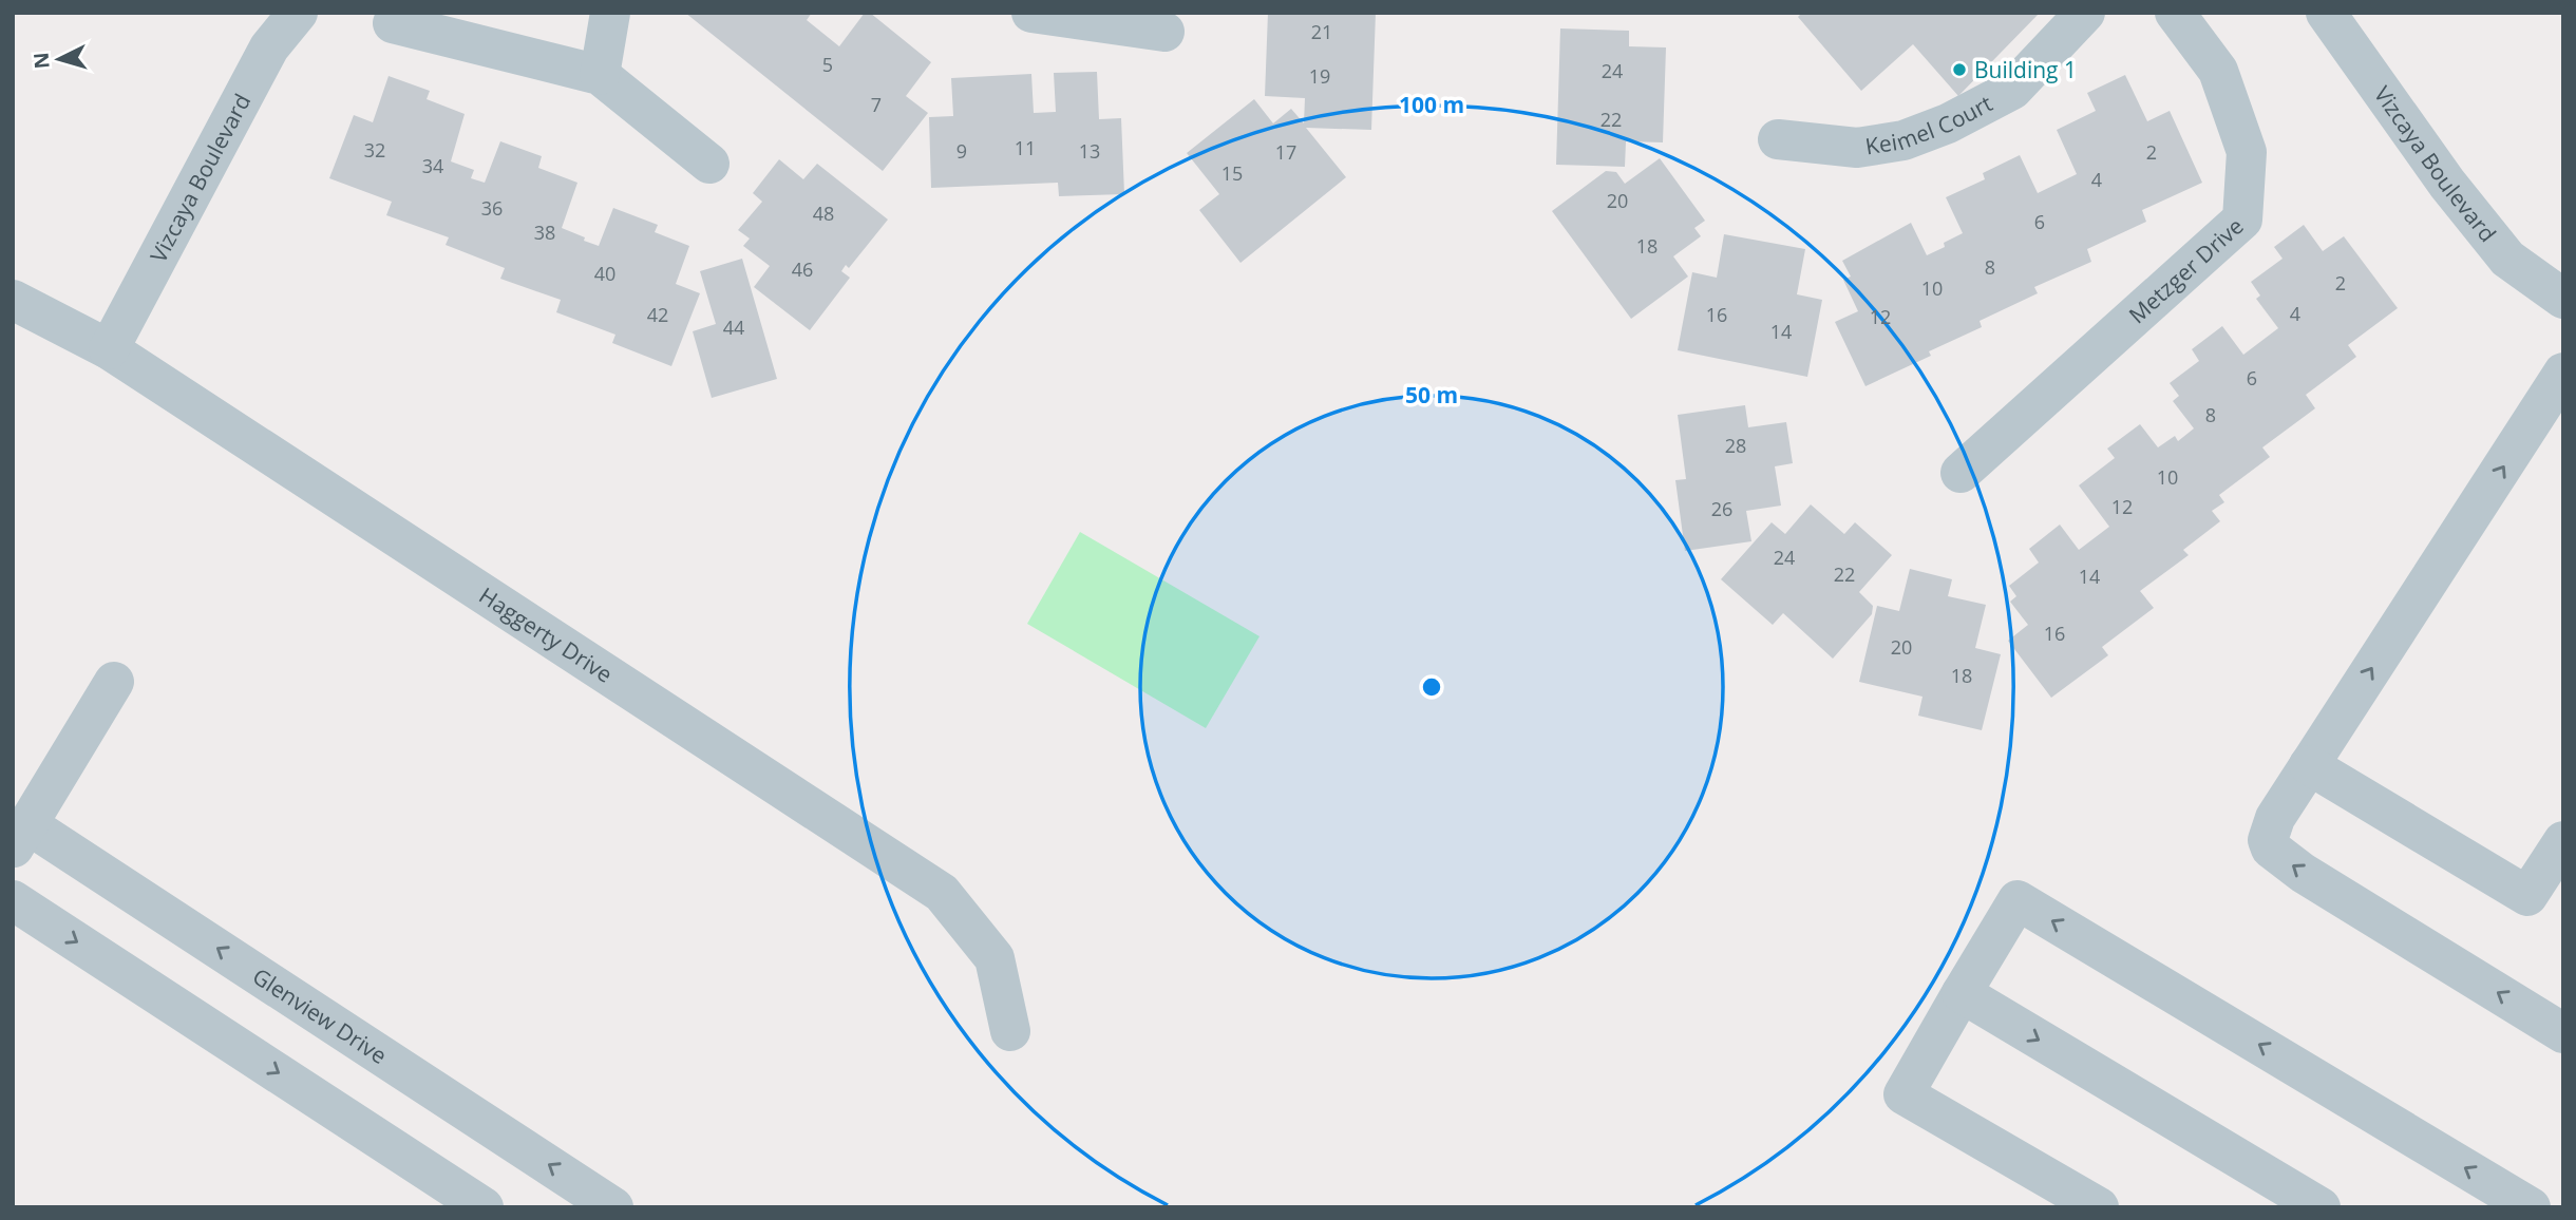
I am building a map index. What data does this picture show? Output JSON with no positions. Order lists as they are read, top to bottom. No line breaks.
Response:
{"streets":{"street":["Keimel Court","Vizcaya Boulevard","Metzger Drive","Haggerty Drive","Glenview Drive"]},"crossings":[["Vizcaya Boulevard","Haggerty Drive"]],"places":["Building 1"],"house_numbers":["21","5","24","19","7","22","11","32","9","13","17","2","34","15","4","20","36","48","6","38","18","8","46","40","2","10","4","42","16","12","44","14","6","8","28","10","12","26","24","22","14","16","20","18"],"north":"left","rings":["100 m","50 m"]}
